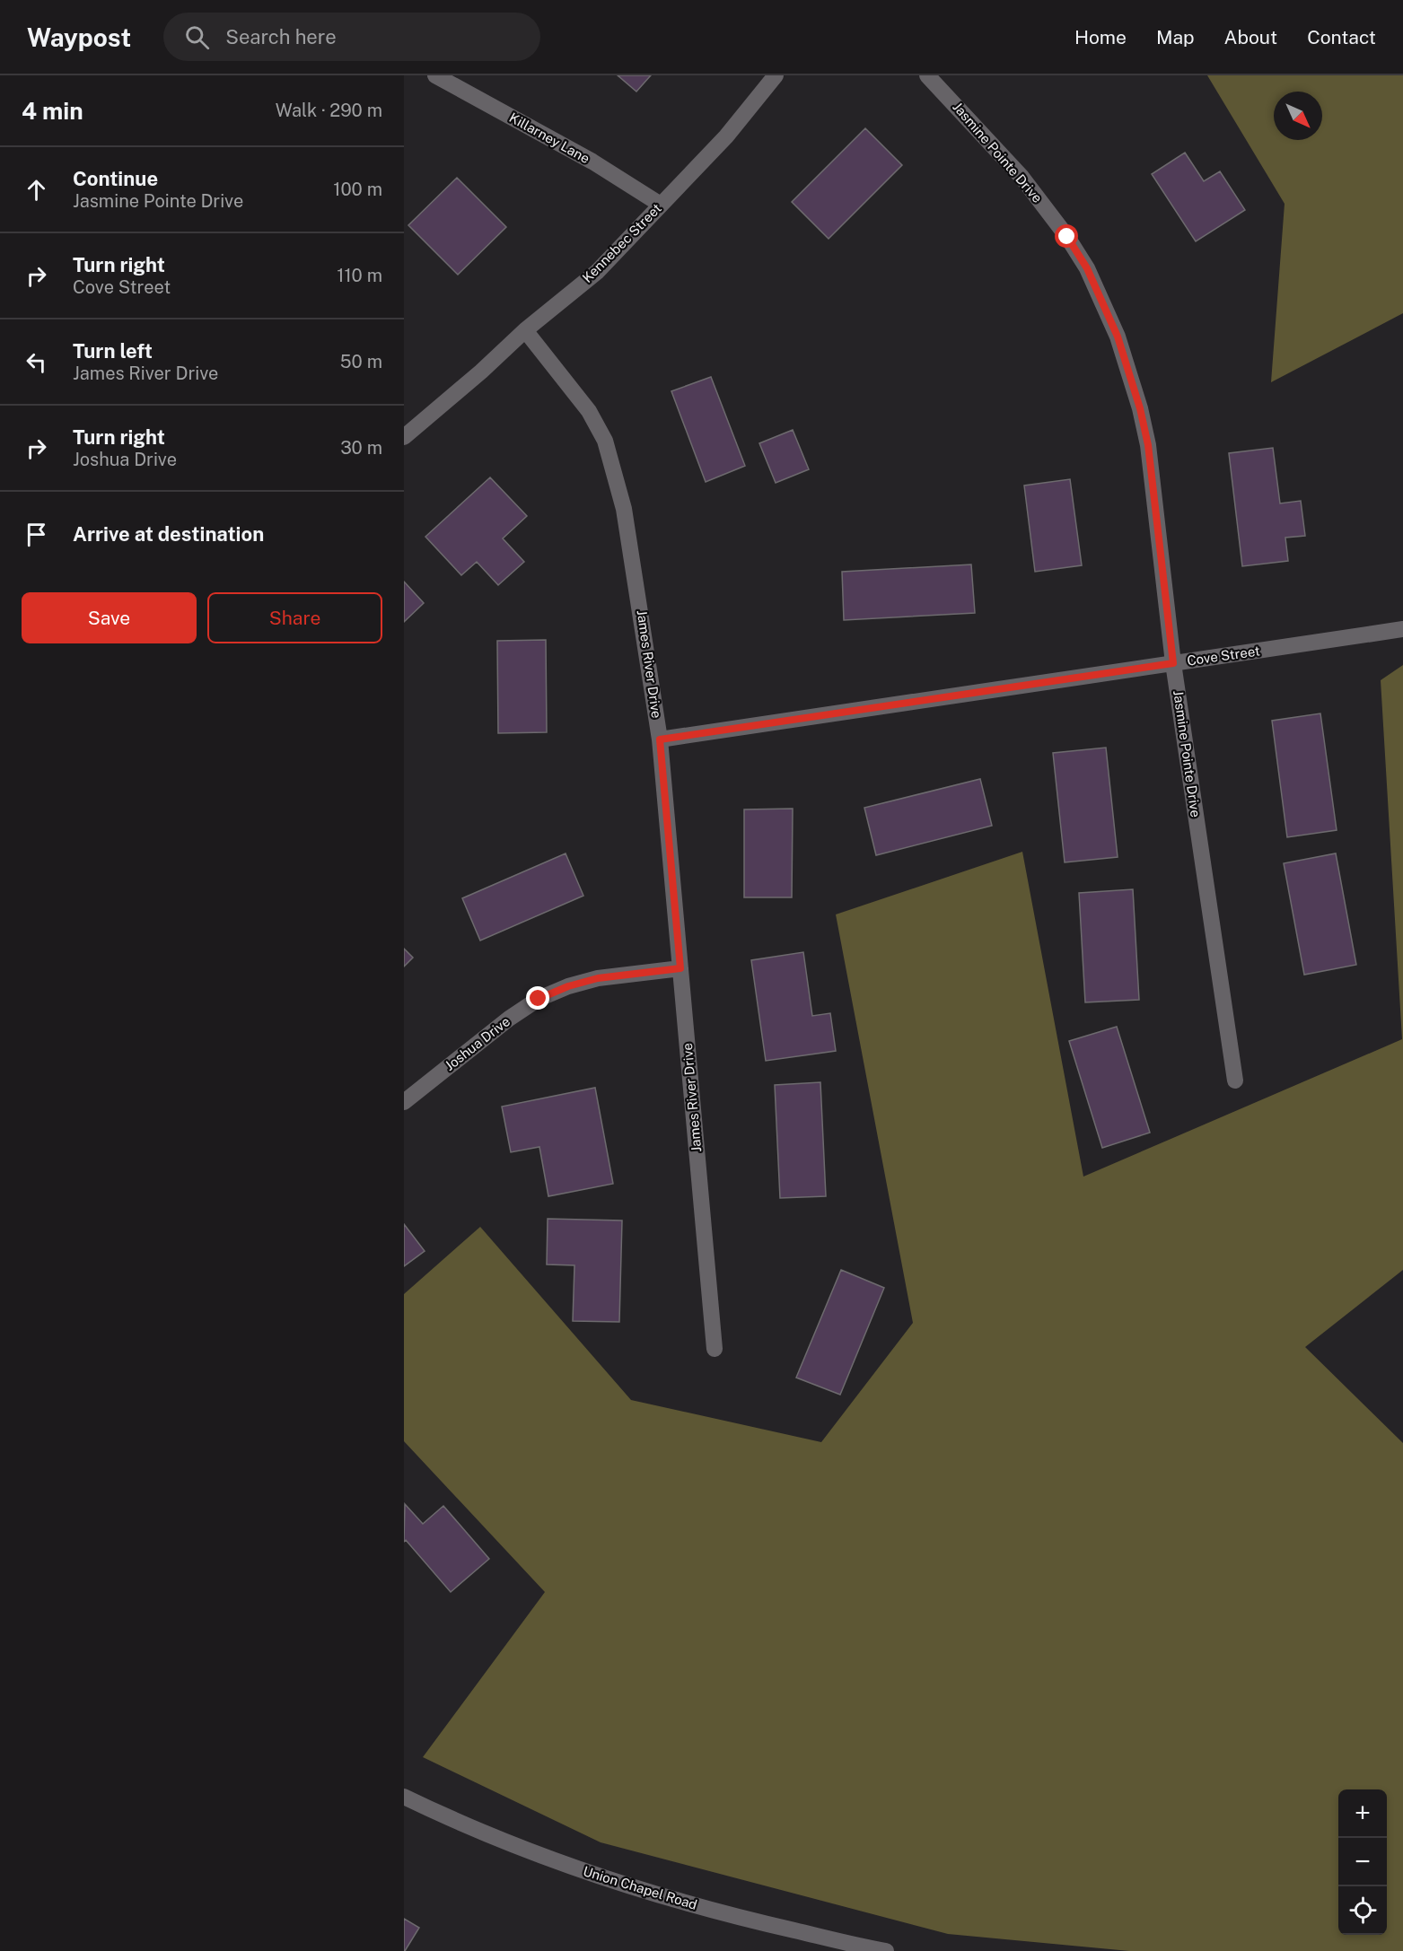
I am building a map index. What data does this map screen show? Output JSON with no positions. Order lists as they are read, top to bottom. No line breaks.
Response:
{"streets":{"street":["Killarney Lane","Jasmine Pointe Drive","Kennebec Street","Cove Street","James River Drive","Joshua Drive","Union Chapel Road"]},"crossings":[["Killarney Lane","Kennebec Street"],["Jasmine Pointe Drive","Cove Street"],["Kennebec Street","James River Drive"],["Cove Street","James River Drive"],["James River Drive","Joshua Drive"]],"north":"bottom right","page":{"header":"Waypost","search":"Search here","nav":["Home","Map","About","Contact"],"heading":["4 min","Walk · 290 m"],"list":[["Continue","Jasmine Pointe Drive","100 m"],["Turn right","Cove Street","110 m"],["Turn left","James River Drive","50 m"],["Turn right","Joshua Drive","30 m"],"Arrive at destination"],"buttons":["Save","Share"],"map_buttons":["+","−"]}}
